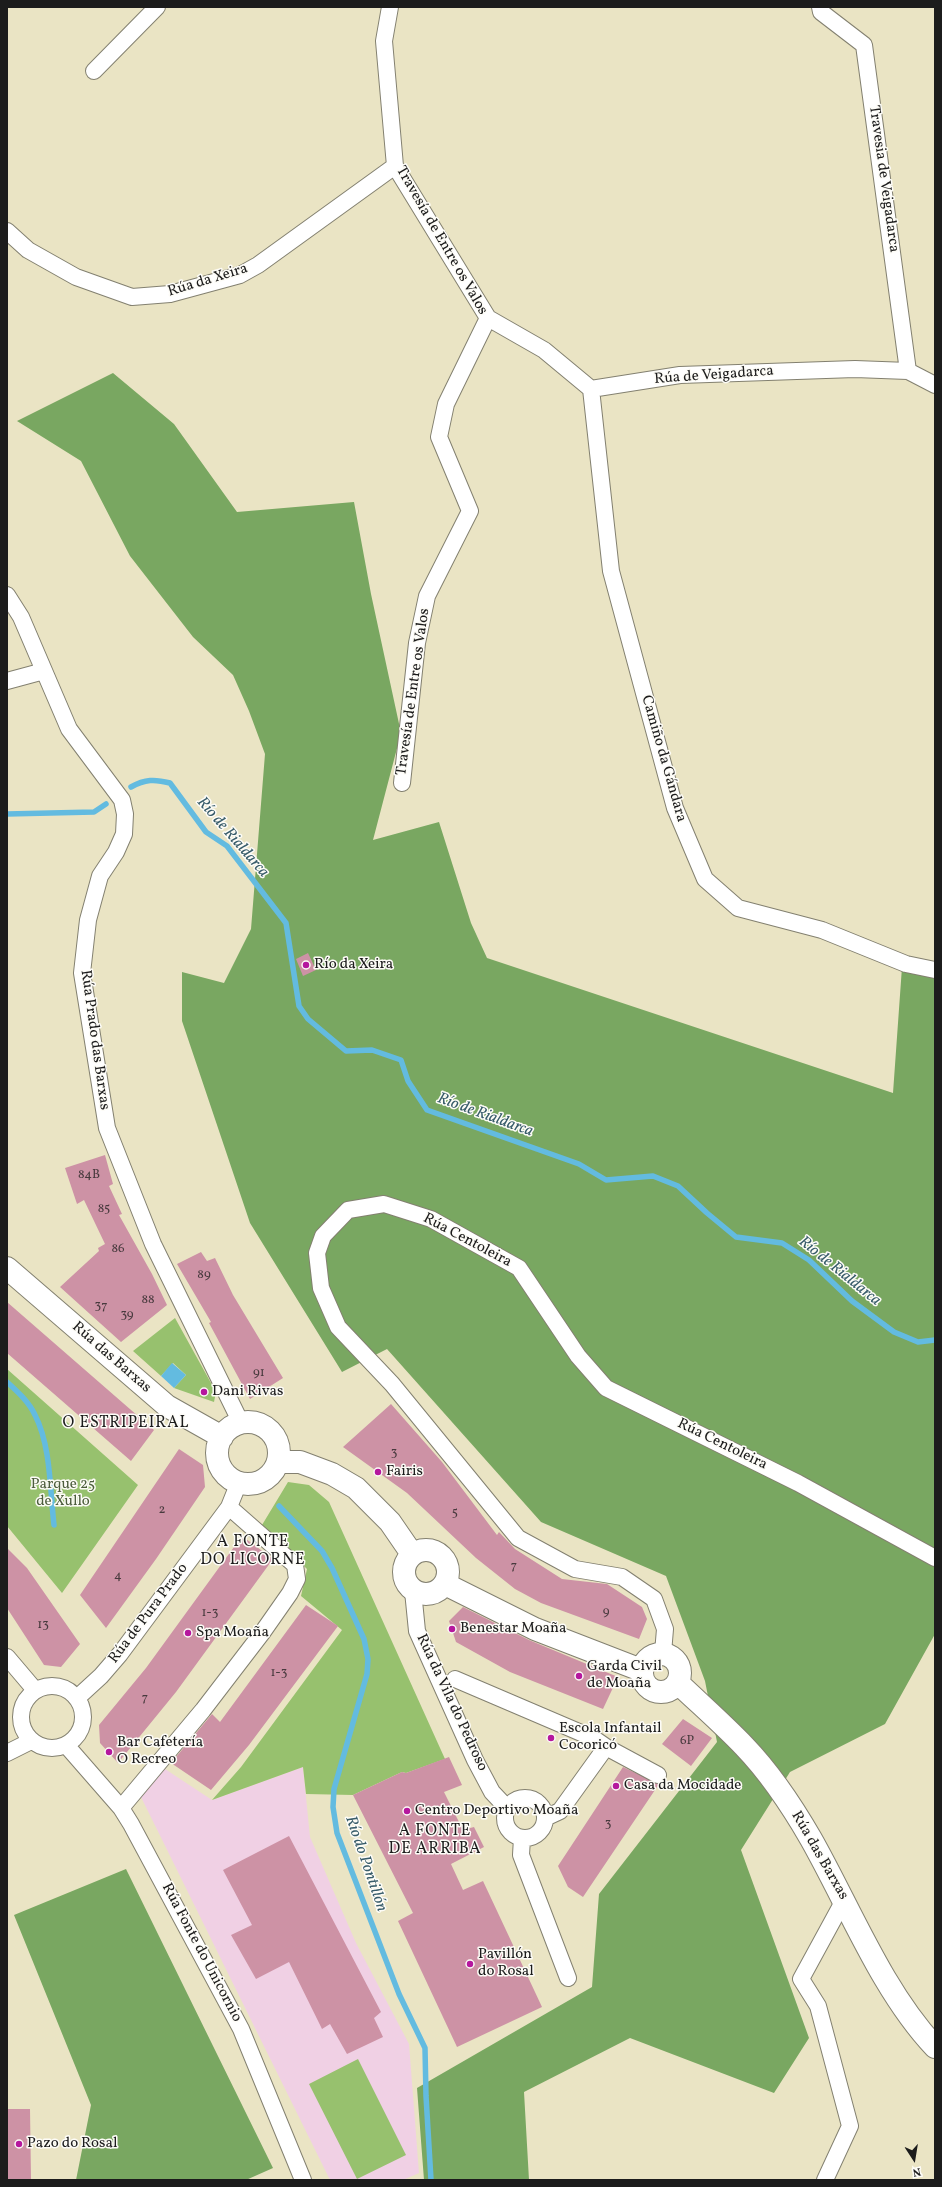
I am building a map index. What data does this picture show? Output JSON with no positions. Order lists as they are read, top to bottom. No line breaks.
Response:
{"streets":{"street":["Travesia de Veigadarca","Travesía de Entre os Valos","Rúa da Xeira","Rúa de Veigadarca","Camiño da Gándara","Rúa Prado das Barxas","Rúa Centoleira","Rúa das Barxas","Rúa de Pura Prado","Rúa da Vila do Pedroso","Rúa Fonte do Unicornio"]},"crossings":[["Travesia de Veigadarca","Rúa de Veigadarca"],["Travesía de Entre os Valos","Rúa da Xeira"],["Rúa de Veigadarca","Camiño da Gándara"],["Rúa Prado das Barxas","Rúa das Barxas"],["Rúa Prado das Barxas","Rúa de Pura Prado"],["Rúa Centoleira","Rúa das Barxas"],["Rúa das Barxas","Rúa de Pura Prado"],["Rúa de Pura Prado","Rúa Fonte do Unicornio"]],"districts":["O ESTRIPEIRAL","A FONTE DO LICORNE","A FONTE DE ARRIBA"],"water":["Río de Rialdarca","Río do Pontillón"],"parks":["Parque 25 de Xullo"],"places":["Río da Xeira","Dani Rivas","Fairis","Benestar Moaña","Spa Moaña","Garda Civil de Moaña","Escola Infantail Cocoricó","Bar Cafetería O Recreo","Casa da Mocidade","Centro Deportivo Moaña","Pavillón do Rosal","Pazo do Rosal"],"house_numbers":["84B","85","86","89","88","37","39","91","3","2","5","7","4","9","1-3","13","1-3","7","6P","3"],"north":"bottom"}
